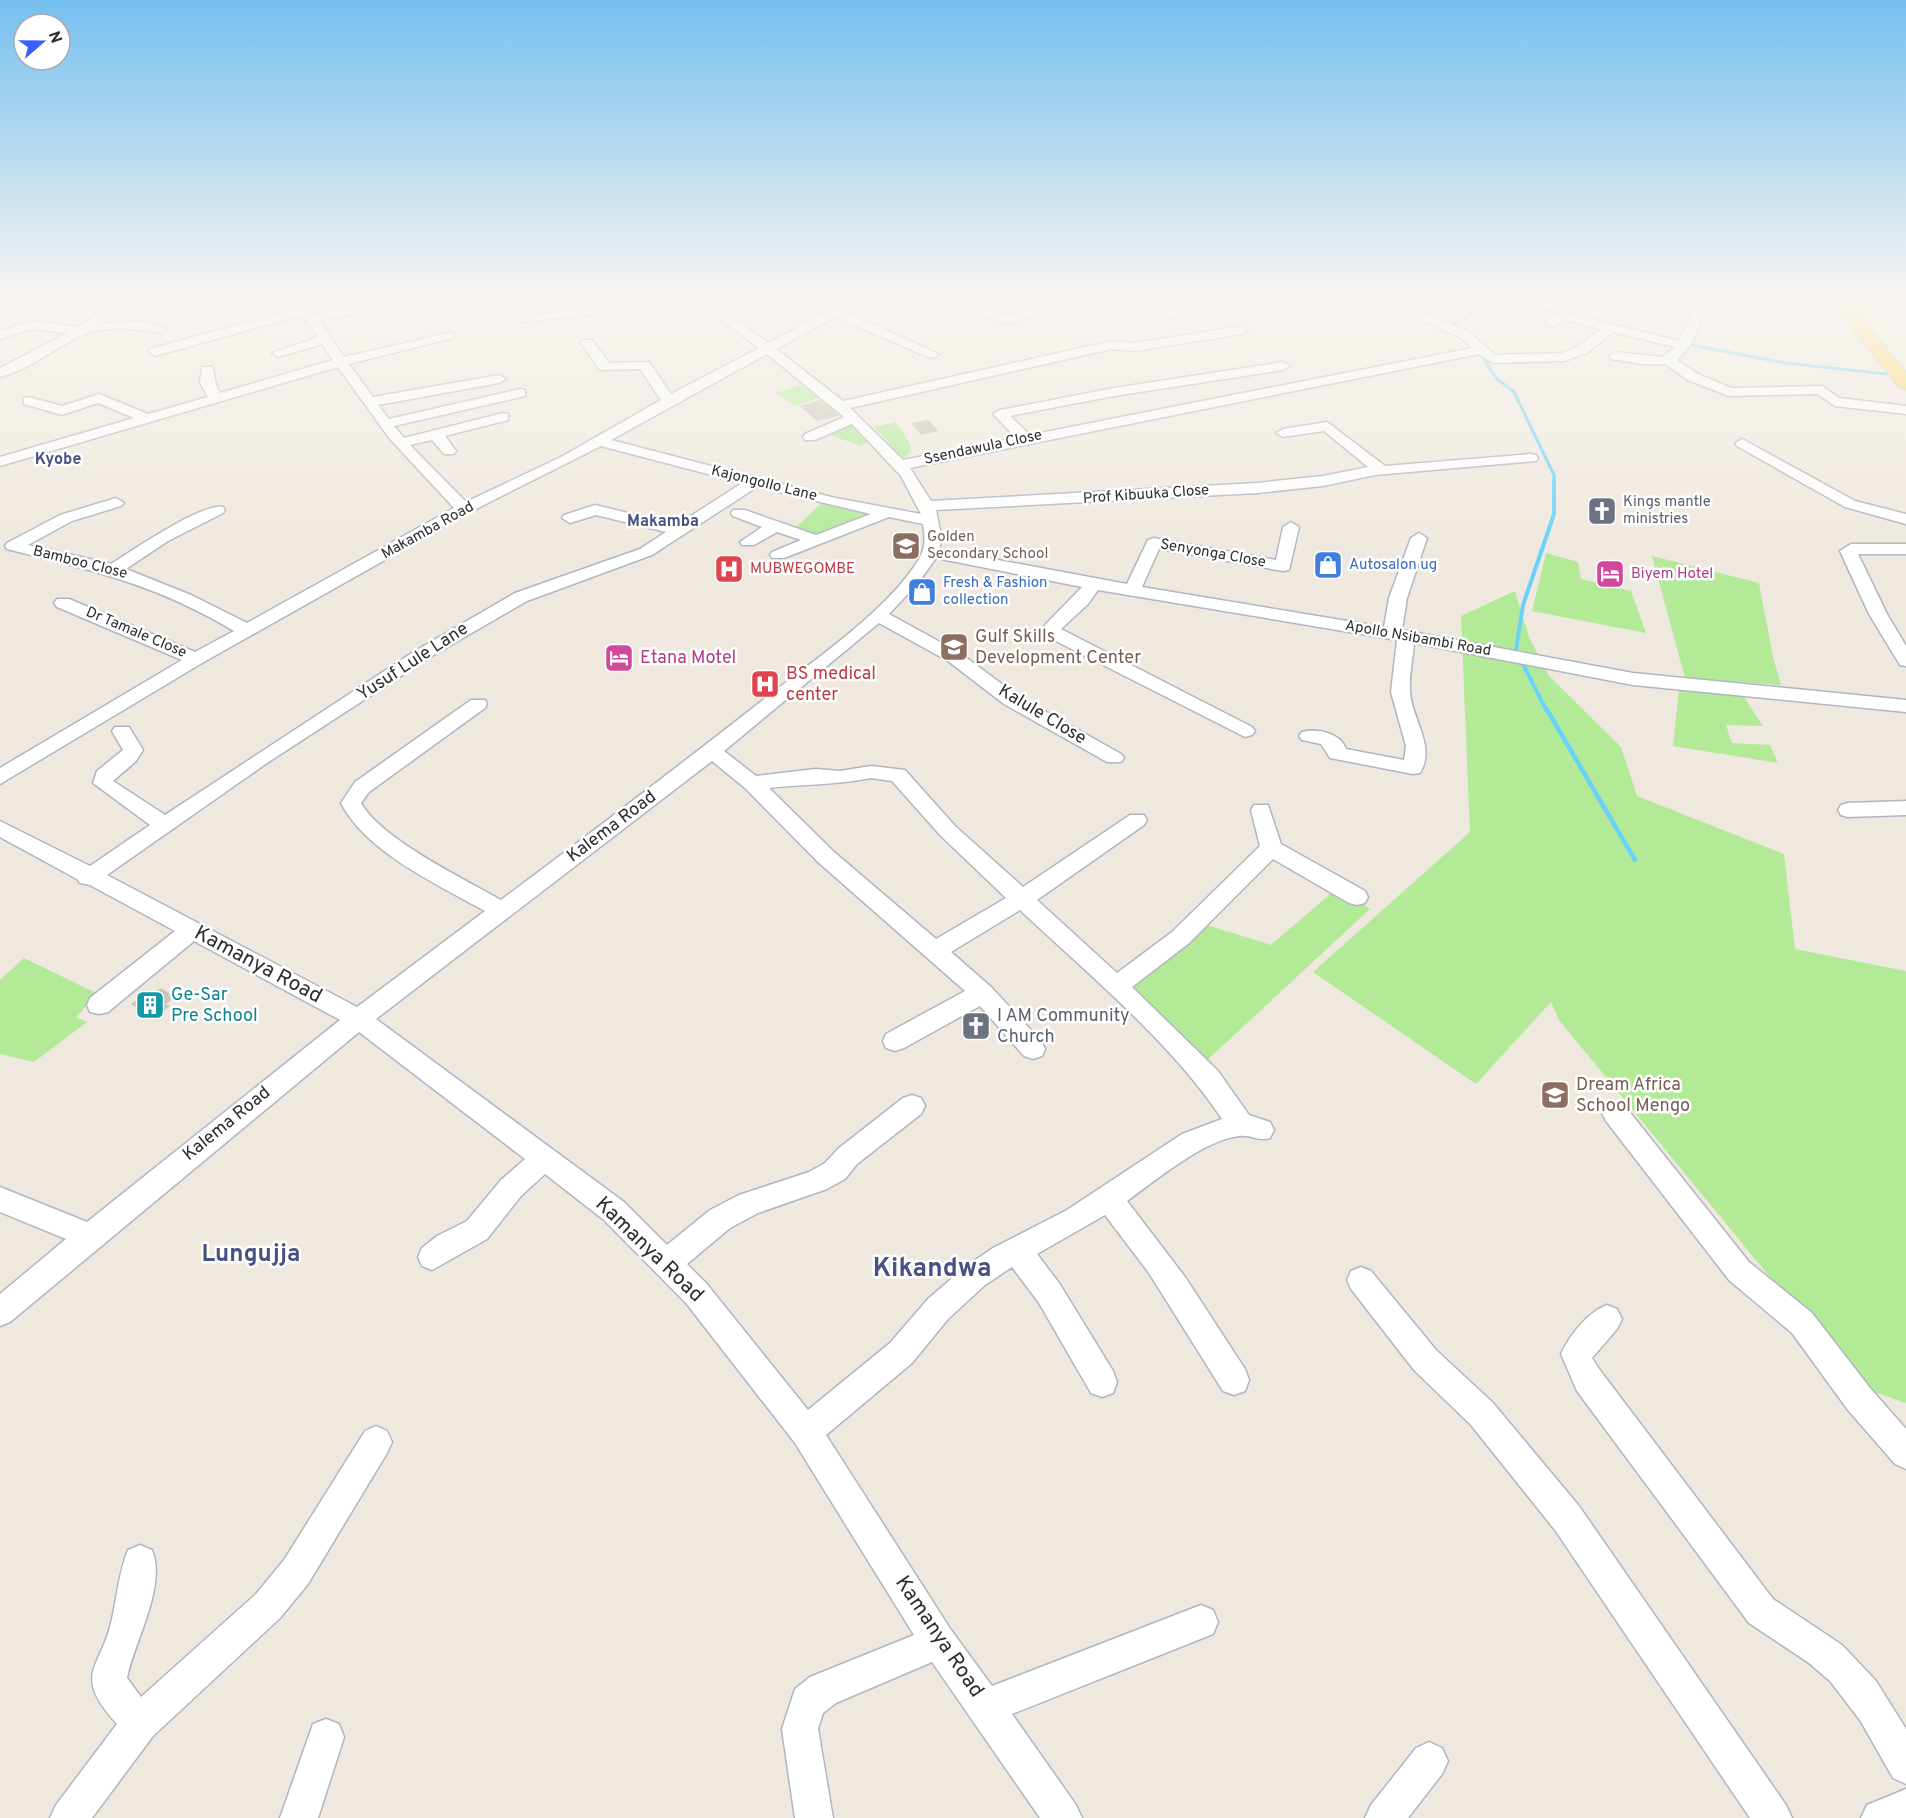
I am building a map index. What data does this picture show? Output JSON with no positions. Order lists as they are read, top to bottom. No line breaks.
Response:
{"streets":{"street":["Ssendawula Close","Kajongollo Lane","Prof Kibuuka Close","Makamba Road","Senyonga Close","Bamboo Close","Dr Tamale Close","Apollo Nsibambi Road","Yusuf Lule Lane","Kalule Close","Kalema Road","Kamanya Road"]},"crossings":[["Kajongollo Lane","Prof Kibuuka Close"],["Kajongollo Lane","Makamba Road"],["Kajongollo Lane","Yusuf Lule Lane"],["Makamba Road","Bamboo Close"],["Makamba Road","Dr Tamale Close"],["Senyonga Close","Apollo Nsibambi Road"],["Apollo Nsibambi Road","Kalema Road"],["Yusuf Lule Lane","Kamanya Road"],["Kalule Close","Kalema Road"],["Kalema Road","Kamanya Road"]],"districts":["Kyobe","Makamba","Lungujja","Kikandwa"],"places":{"church":["Kings mantle ministries","I AM Community Church"],"school or university":["Golden Secondary School","Gulf Skills Development Center","Dream Africa School Mengo"],"shop":["Autosalon ug","Fresh & Fashion collection"],"hospital":["MUBWEGOMBE","BS medical center"],"hotel":["Biyem Hotel","Etana Motel"],"building":["Ge-Sar Pre School"]},"north":"right"}
